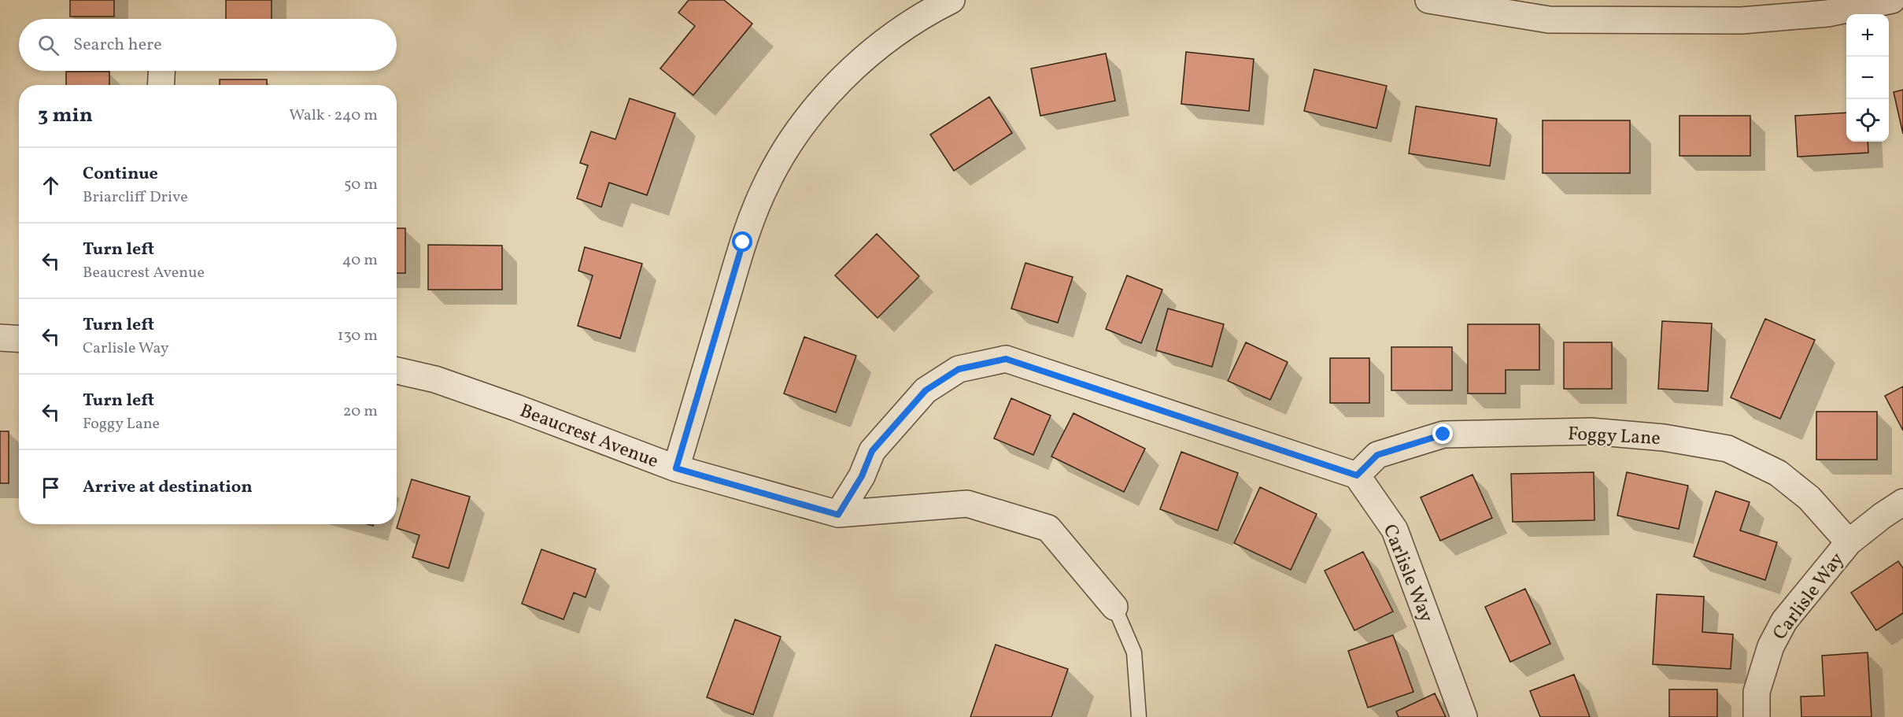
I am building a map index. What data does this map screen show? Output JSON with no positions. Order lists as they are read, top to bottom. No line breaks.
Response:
{"streets":{"street":["Beaucrest Avenue","Foggy Lane","Carlisle Way"]},"crossings":[["Foggy Lane","Carlisle Way"]],"page":{"map_buttons":["+","−"],"search":"Search here","heading":["3 min","Walk · 240 m"],"list":[["Continue","Briarcliff Drive","50 m"],["Turn left","Beaucrest Avenue","40 m"],["Turn left","Carlisle Way","130 m"],["Turn left","Foggy Lane","20 m"],"Arrive at destination"]}}
